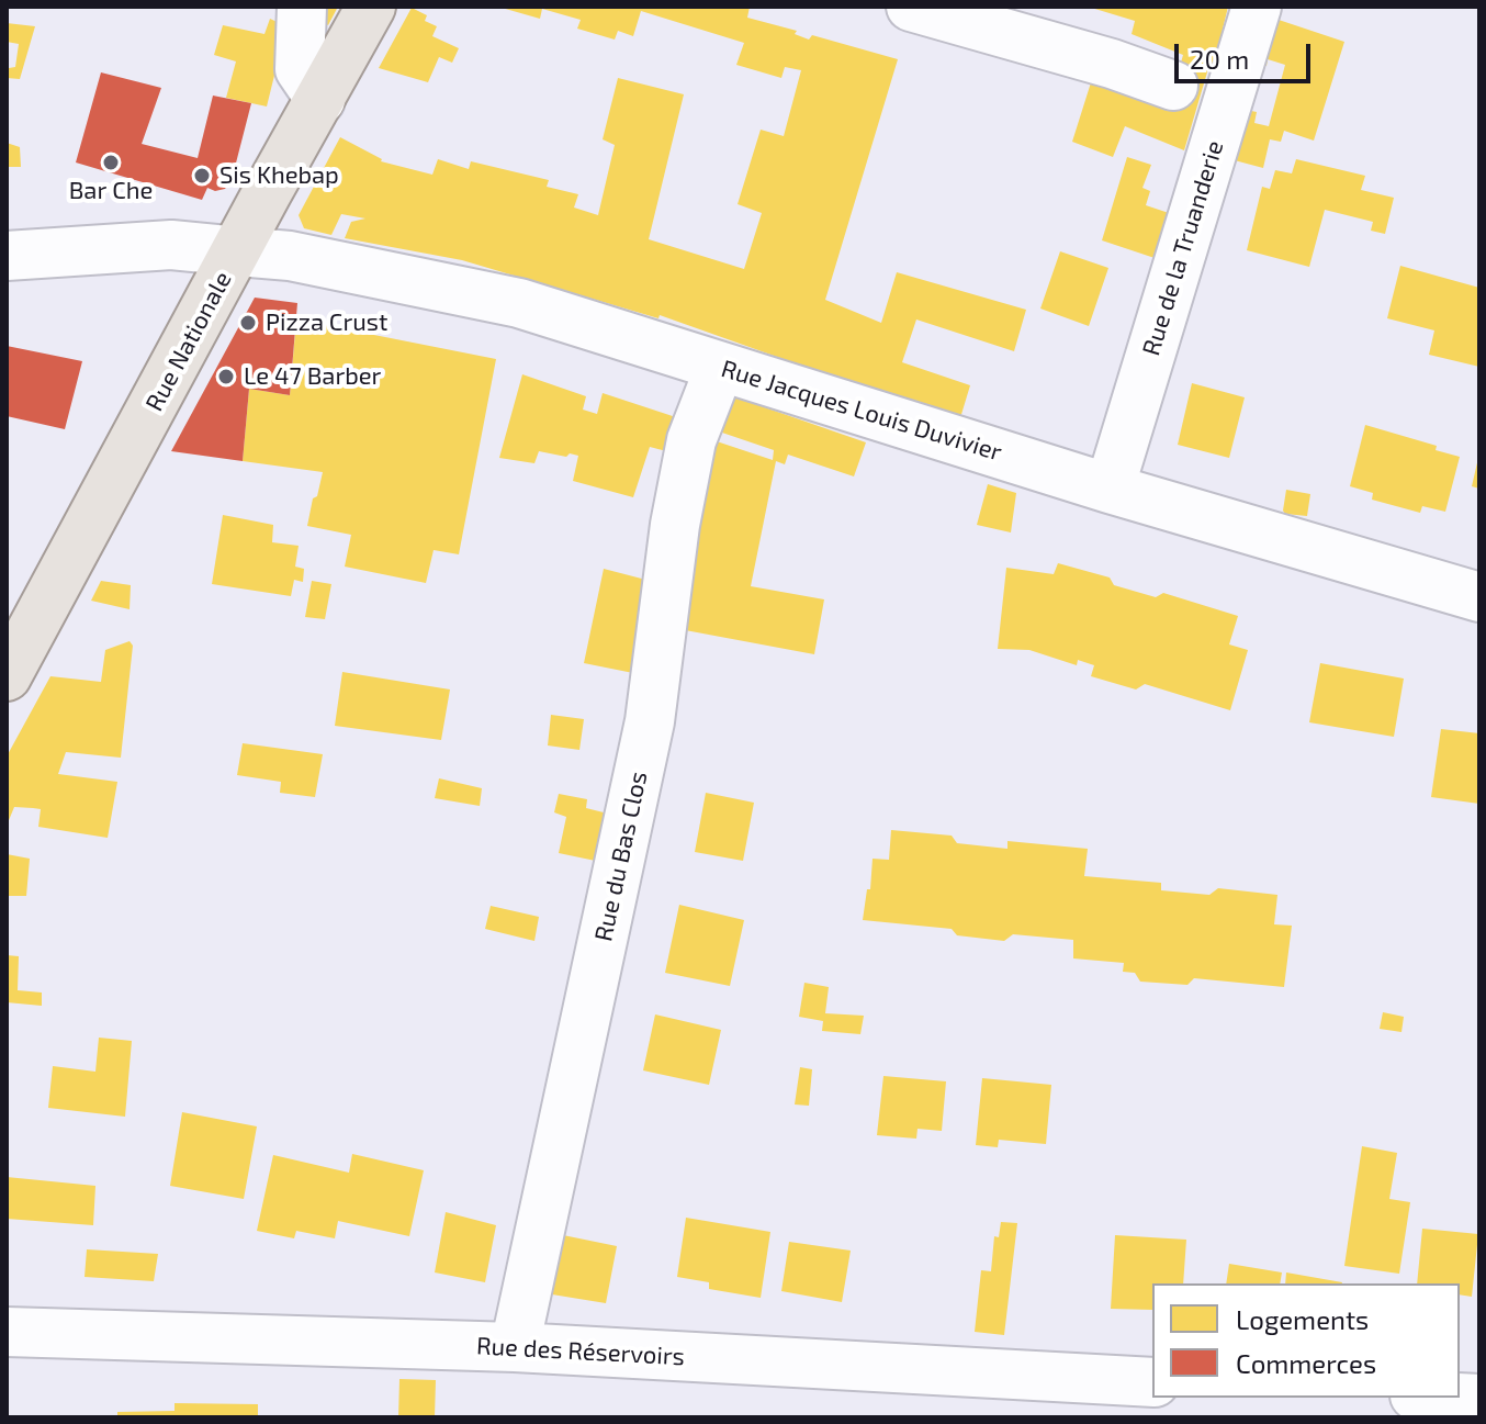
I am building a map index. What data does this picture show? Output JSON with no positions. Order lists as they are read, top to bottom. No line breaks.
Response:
{"streets":{"main road":["Rue Nationale"],"street":["Rue de la Truanderie","Rue Jacques Louis Duvivier","Rue du Bas Clos","Rue des Réservoirs"]},"crossings":[["Rue de la Truanderie","Rue Jacques Louis Duvivier"],["Rue Nationale","Rue Jacques Louis Duvivier"],["Rue Jacques Louis Duvivier","Rue du Bas Clos"],["Rue du Bas Clos","Rue des Réservoirs"]],"places":["Bar Che","Sis Khebap","Pizza Crust","Le 47 Barber"],"legend":["Logements","Commerces"],"scale_bar":"20 m"}
